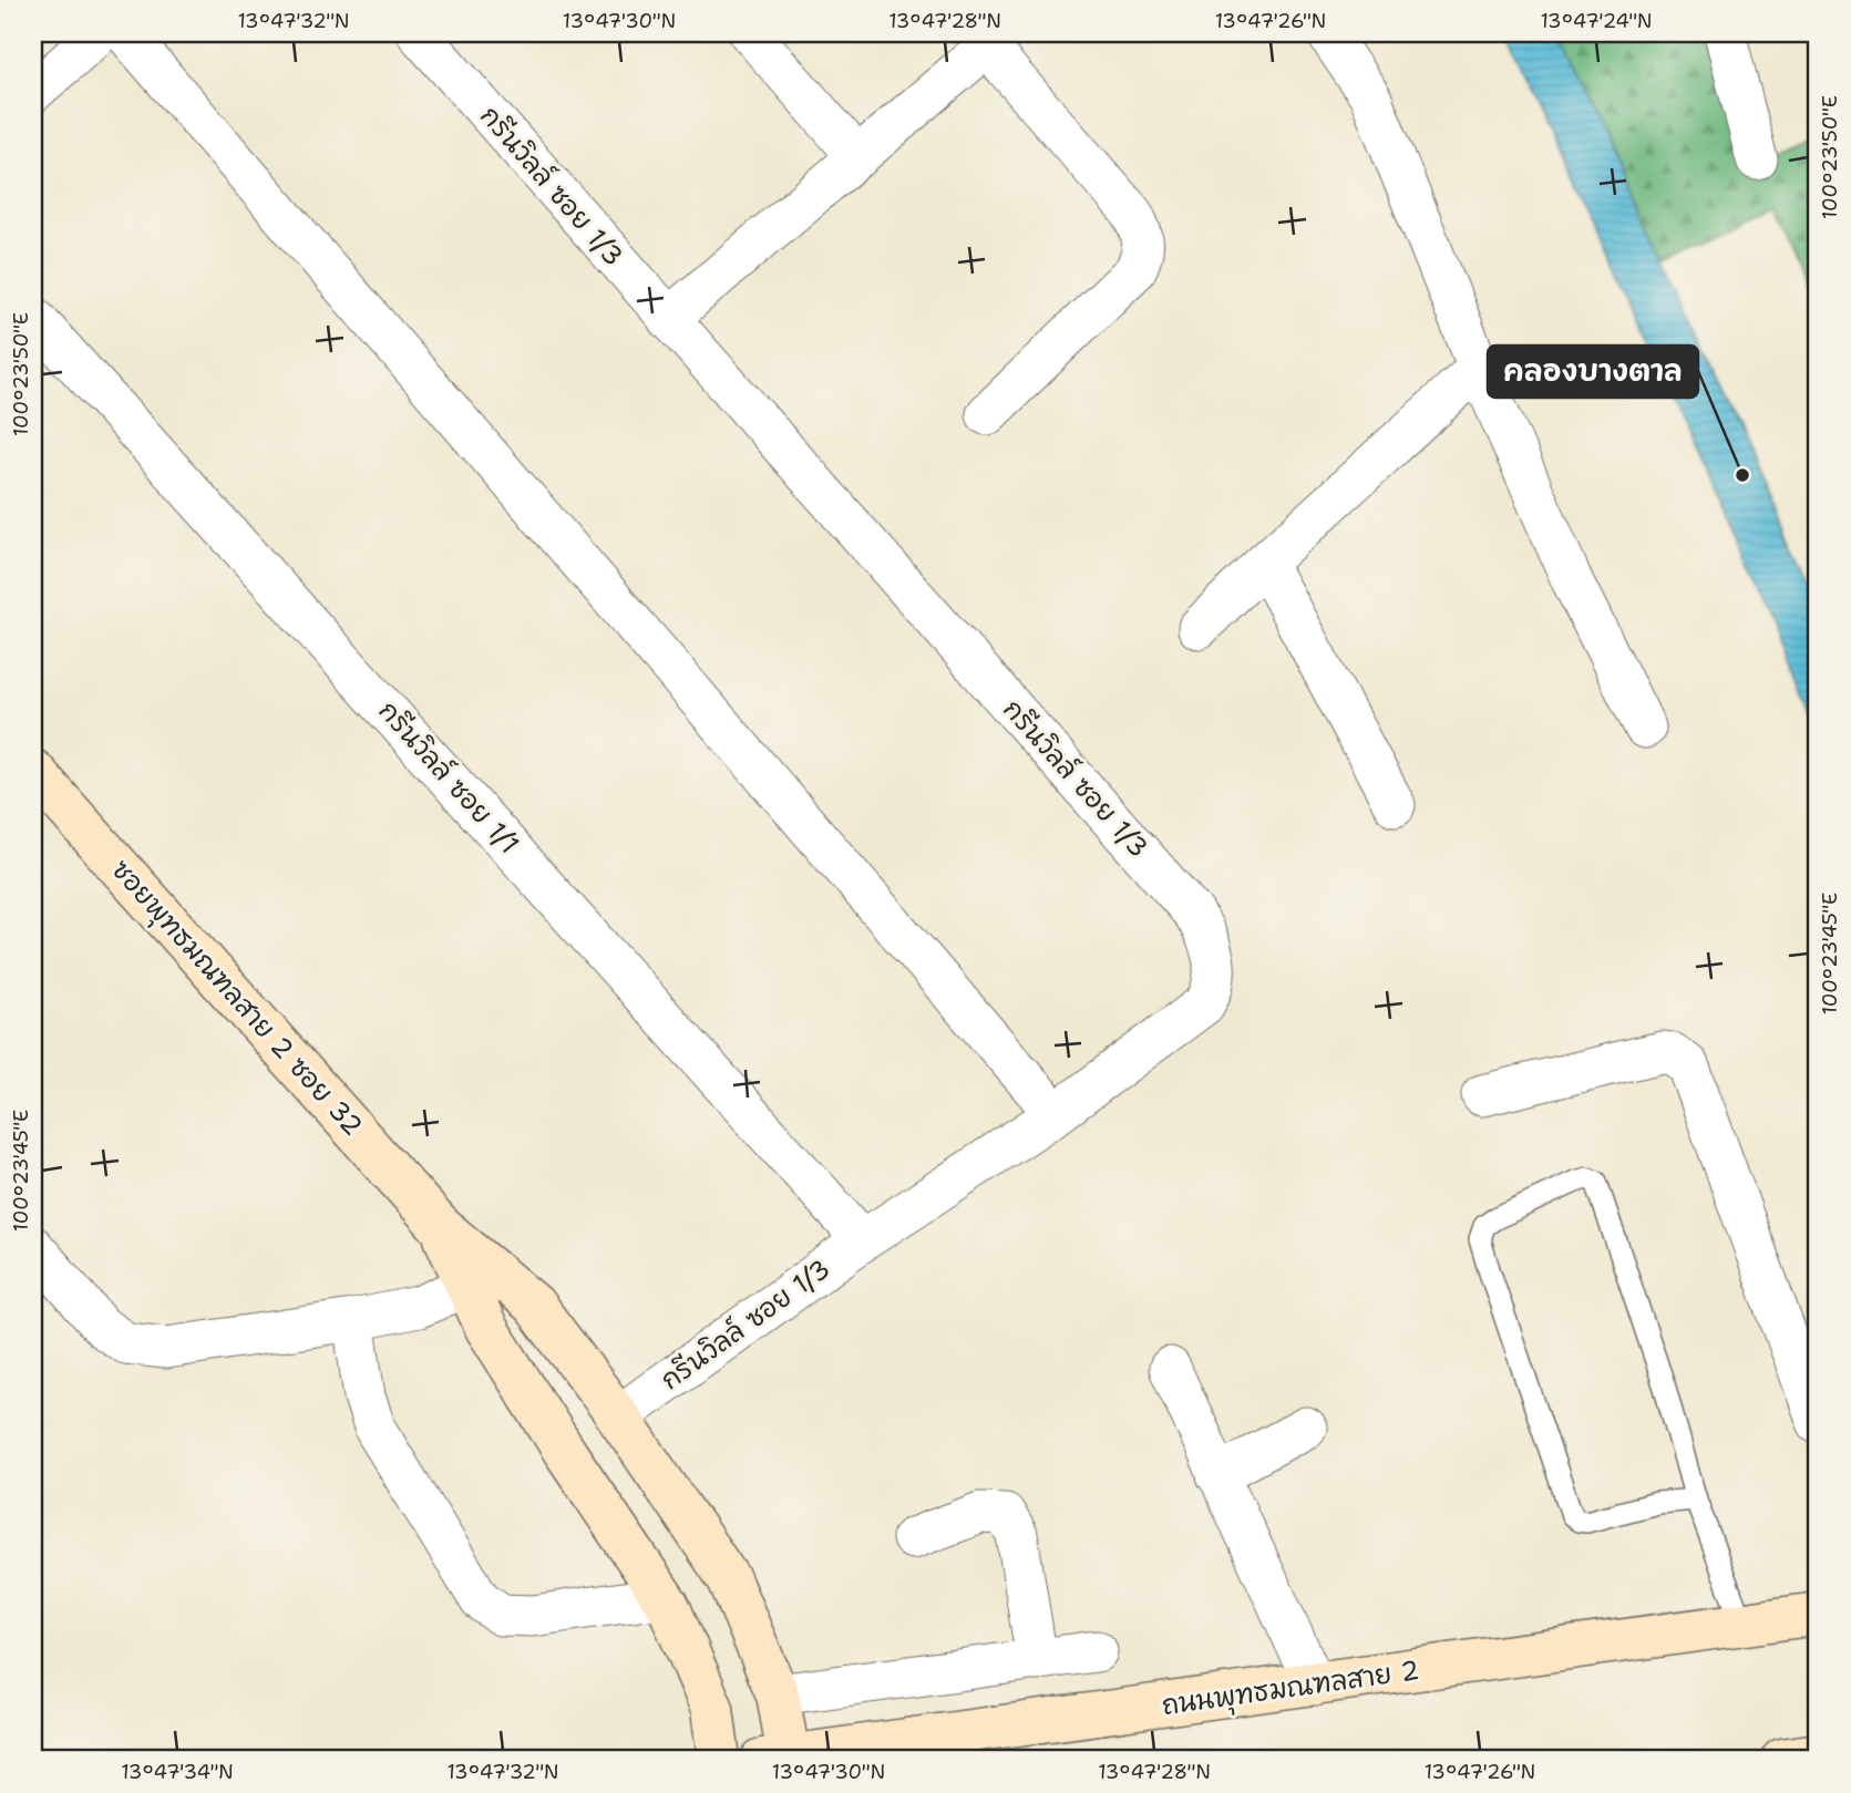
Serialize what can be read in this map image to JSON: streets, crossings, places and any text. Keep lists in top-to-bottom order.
{
  "streets": {
    "street": [
      "กรีนวิลล์ ซอย 1/3",
      "กรีนวิลล์ ซอย 1/1",
      "ซอยพุทธมณฑลสาย 2 ซอย 32",
      "ถนนพุทธมณฑลสาย 2"
    ]
  },
  "crossings": [
    ["กรีนวิลล์ ซอย 1/3", "กรีนวิลล์ ซอย 1/1"],
    ["กรีนวิลล์ ซอย 1/3", "ซอยพุทธมณฑลสาย 2 ซอย 32"],
    ["ซอยพุทธมณฑลสาย 2 ซอย 32", "ถนนพุทธมณฑลสาย 2"]
  ],
  "places": ["คลองบางตาล"],
  "coordinates": [
    "13°47'32\"N",
    "13°47'30\"N",
    "13°47'28\"N",
    "13°47'26\"N",
    "13°47'24\"N",
    "100°23'50\"E",
    "100°23'45\"E",
    "13°47'34\"N"
  ]
}
